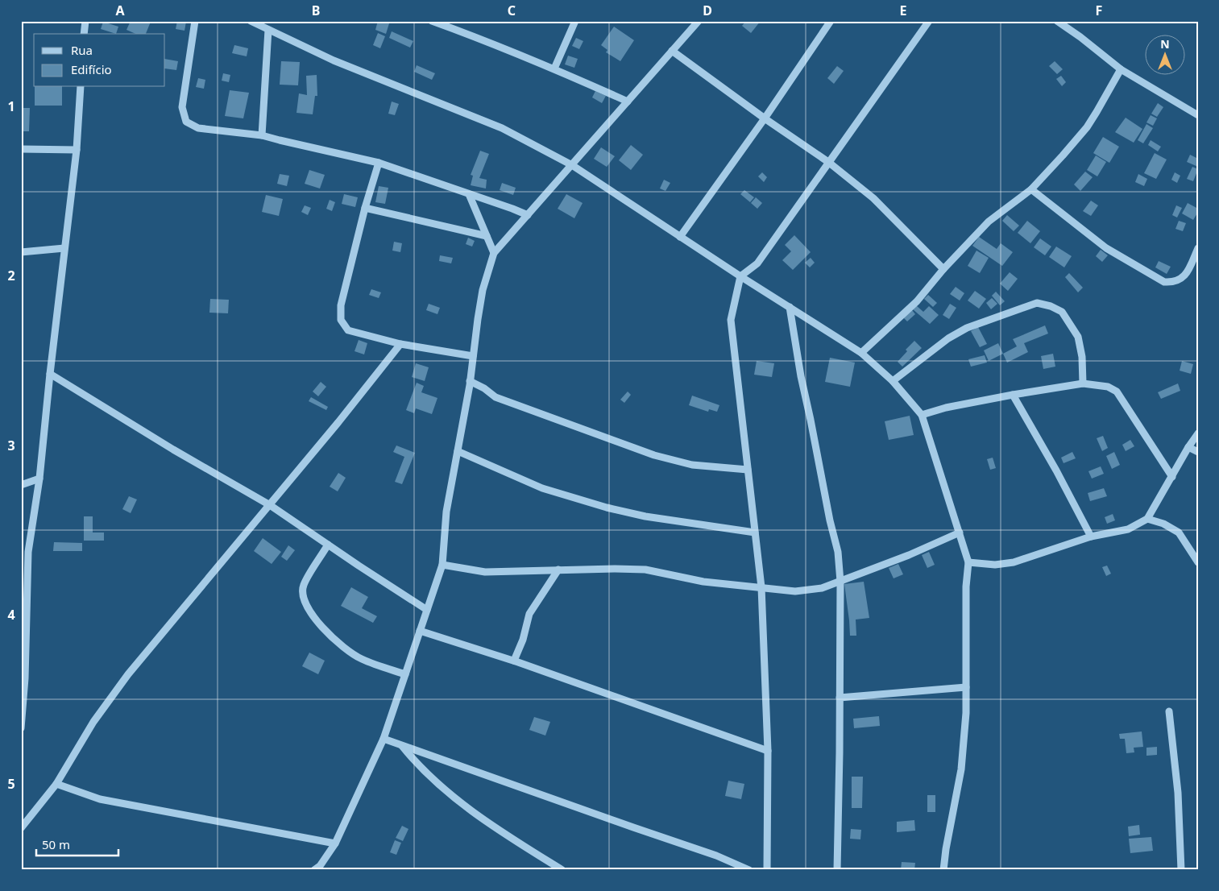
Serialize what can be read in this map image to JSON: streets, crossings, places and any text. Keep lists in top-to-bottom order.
{
  "legend": ["Rua", "Edifício"],
  "scale_bar": "50 m",
  "north": "top",
  "grid": {
    "columns": [
      "A",
      "B",
      "C",
      "D",
      "E",
      "F"
    ],
    "rows": [
      "1",
      "2",
      "3",
      "4",
      "5"
    ]
  }
}
